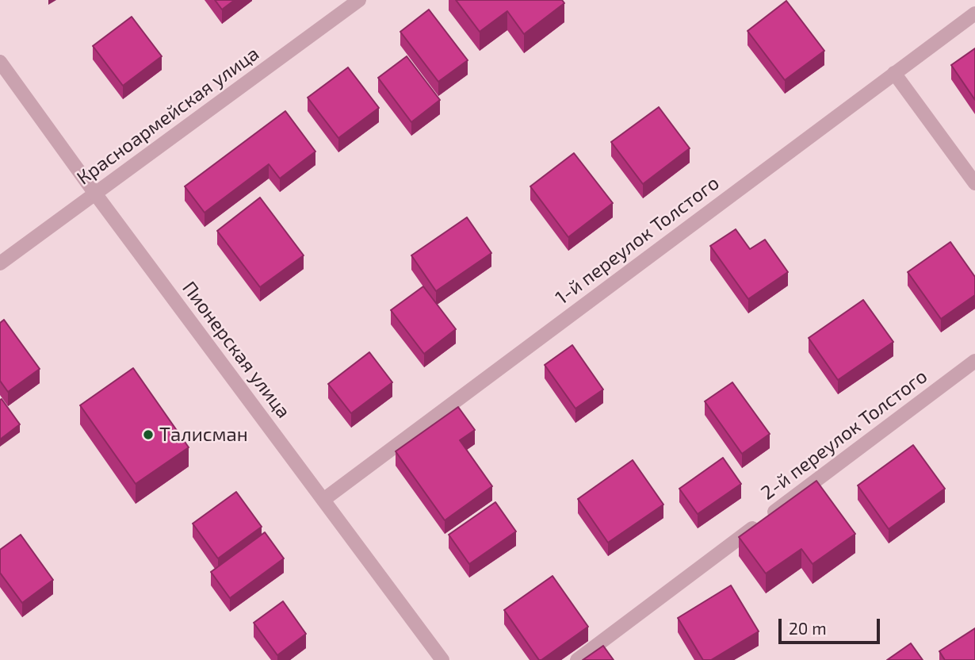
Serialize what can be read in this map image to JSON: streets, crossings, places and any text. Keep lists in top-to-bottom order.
{
  "streets": {
    "street": [
      "Красноармейская улица",
      "1-й переулок Толстого",
      "Пионерская улица",
      "2-й переулок Толстого"
    ]
  },
  "crossings": [
    ["Красноармейская улица", "Пионерская улица"],
    ["1-й переулок Толстого", "Пионерская улица"]
  ],
  "places": ["Талисман"],
  "scale_bar": "20 m"
}
